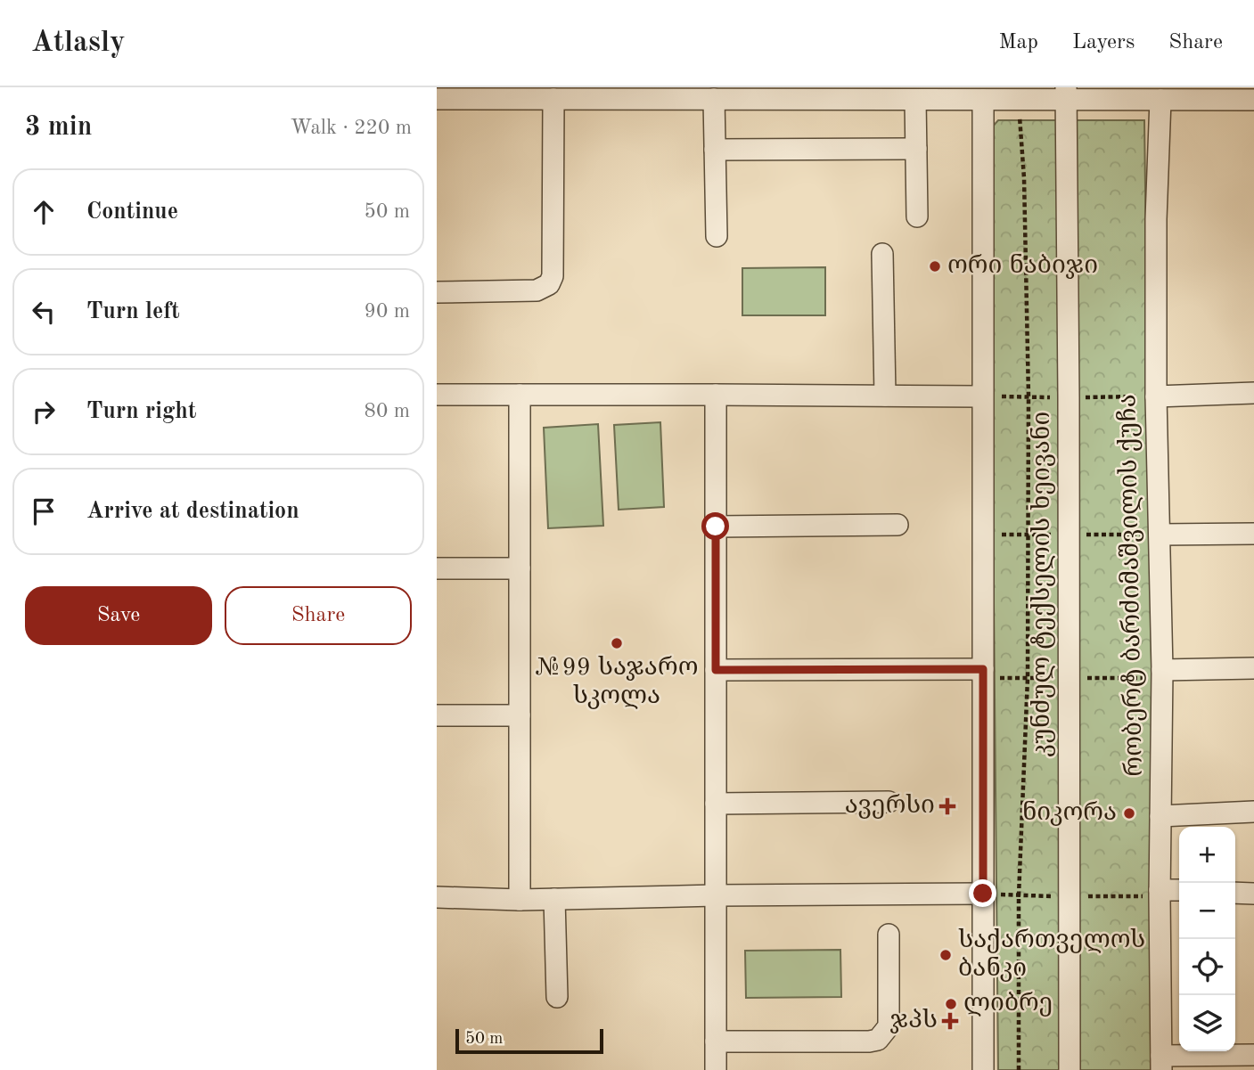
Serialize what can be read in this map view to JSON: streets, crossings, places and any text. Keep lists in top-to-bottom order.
{
  "streets": {
    "street": ["კუნძულ ტექსელის ხეივანი", "რობერტ ბარძიმაშვილის ქუჩა"]
  },
  "places": {
    "other": [
      "ორი ნაბიჯი",
      "№99 საჯარო სკოლა",
      "ნიკორა",
      "საქართველოს ბანკი",
      "ლიბრე"
    ],
    "health": ["ავერსი", "ჯპს"]
  },
  "scale_bar": "50 m",
  "page": {
    "header": "Atlasly",
    "nav": ["Map", "Layers", "Share"],
    "heading": ["3 min", "Walk · 220 m"],
    "list": [
      ["Continue", "50 m"],
      ["Turn left", "90 m"],
      ["Turn right", "80 m"],
      "Arrive at destination"
    ],
    "buttons": ["Save", "Share"],
    "map_buttons": ["+", "−"],
    "scale": "50 m"
  }
}
